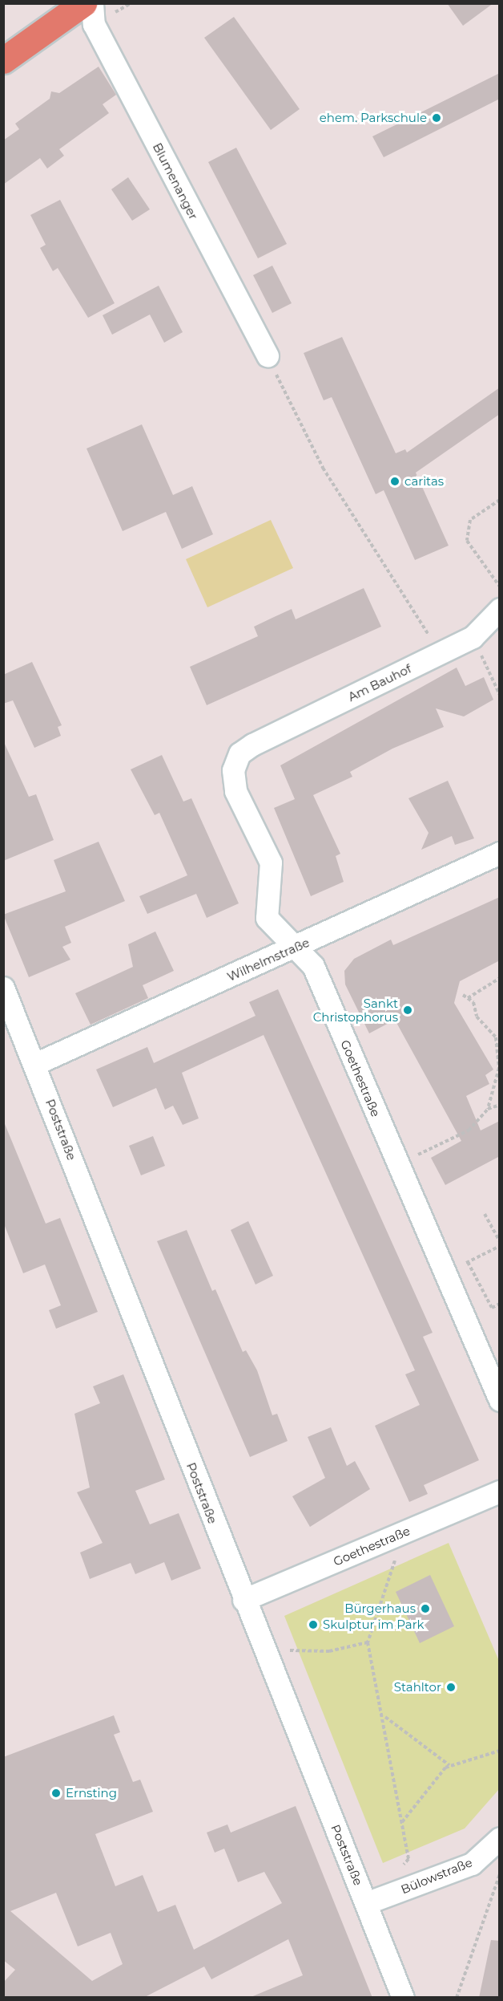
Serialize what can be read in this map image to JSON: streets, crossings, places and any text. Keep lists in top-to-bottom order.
{
  "streets": {
    "street": [
      "Blumenanger",
      "Am Bauhof",
      "Wilhelmstraße",
      "Goethestraße",
      "Poststraße",
      "Bülowstraße"
    ]
  },
  "crossings": [
    ["Am Bauhof", "Goethestraße"],
    ["Wilhelmstraße", "Goethestraße"],
    ["Wilhelmstraße", "Poststraße"],
    ["Goethestraße", "Poststraße"],
    ["Poststraße", "Bülowstraße"]
  ],
  "places": [
    "ehem. Parkschule",
    "caritas",
    "Sankt Christophorus",
    "Bürgerhaus",
    "Skulptur im Park",
    "Stahltor",
    "Ernsting"
  ]
}
